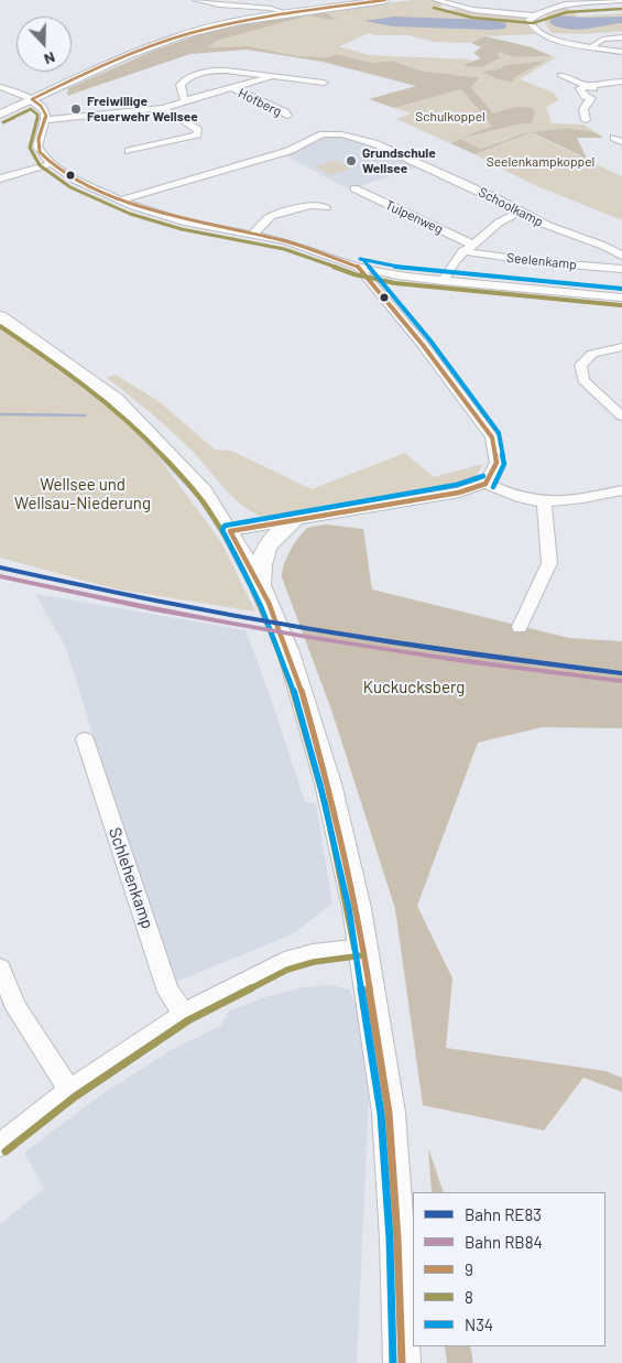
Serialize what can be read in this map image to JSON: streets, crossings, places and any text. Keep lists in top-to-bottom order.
{
  "streets": {
    "street": [
      "Hofberg",
      "Schoolkamp",
      "Tulpenweg",
      "Seelenkamp",
      "Schlehenkamp"
    ]
  },
  "parks": [
    "Schulkoppel",
    "Seelenkampkoppel",
    "Wellsee und Wellsau-Niederung",
    "Kuckucksberg"
  ],
  "places": ["Freiwillige Feuerwehr Wellsee", "Grundschule Wellsee"],
  "lines": [
    "transit line 9",
    "transit line 8",
    "transit line N34",
    "rail line RE83",
    "rail line RB84"
  ],
  "legend": [
    "Bahn RE83",
    "Bahn RB84",
    "9",
    "8",
    "N34"
  ],
  "north": "bottom"
}
